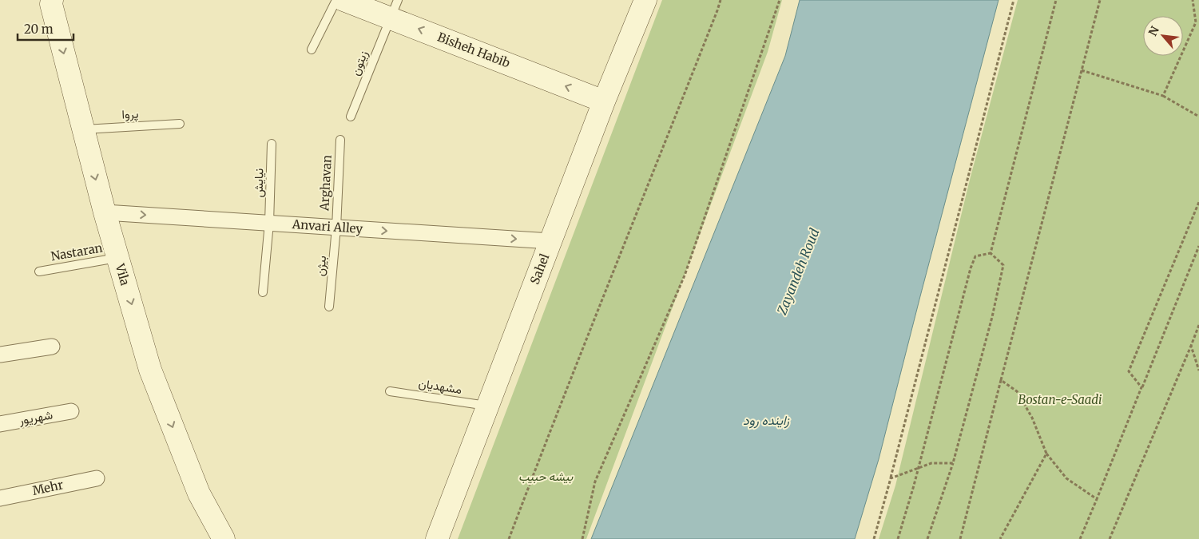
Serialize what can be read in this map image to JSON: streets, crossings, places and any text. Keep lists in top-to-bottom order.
{
  "streets": {
    "street": [
      "Bisheh Habib",
      "Anvari Alley",
      "Sahel",
      "Vila",
      "شهریور",
      "Mehr"
    ],
    "lane": [
      "زیتون",
      "پروا",
      "نیایش",
      "Arghavan",
      "Nastaran",
      "بیژن",
      "مشهدیان"
    ]
  },
  "crossings": [
    ["Bisheh Habib", "زیتون"],
    ["Bisheh Habib", "Sahel"],
    ["پروا", "Vila"],
    ["نیایش", "Anvari Alley"],
    ["Arghavan", "Anvari Alley"],
    ["Arghavan", "بیژن"],
    ["Anvari Alley", "بیژن"],
    ["Anvari Alley", "Sahel"],
    ["Anvari Alley", "Vila"],
    ["Nastaran", "Vila"],
    ["Sahel", "مشهدیان"]
  ],
  "one_way": ["Bisheh Habib", "Anvari Alley", "Vila"],
  "water": ["Zayandeh Roud", "زاینده رود"],
  "parks": ["Bostan-e-Saadi", "بیشه حبیب"],
  "scale_bar": "20 m",
  "north": "top left"
}
